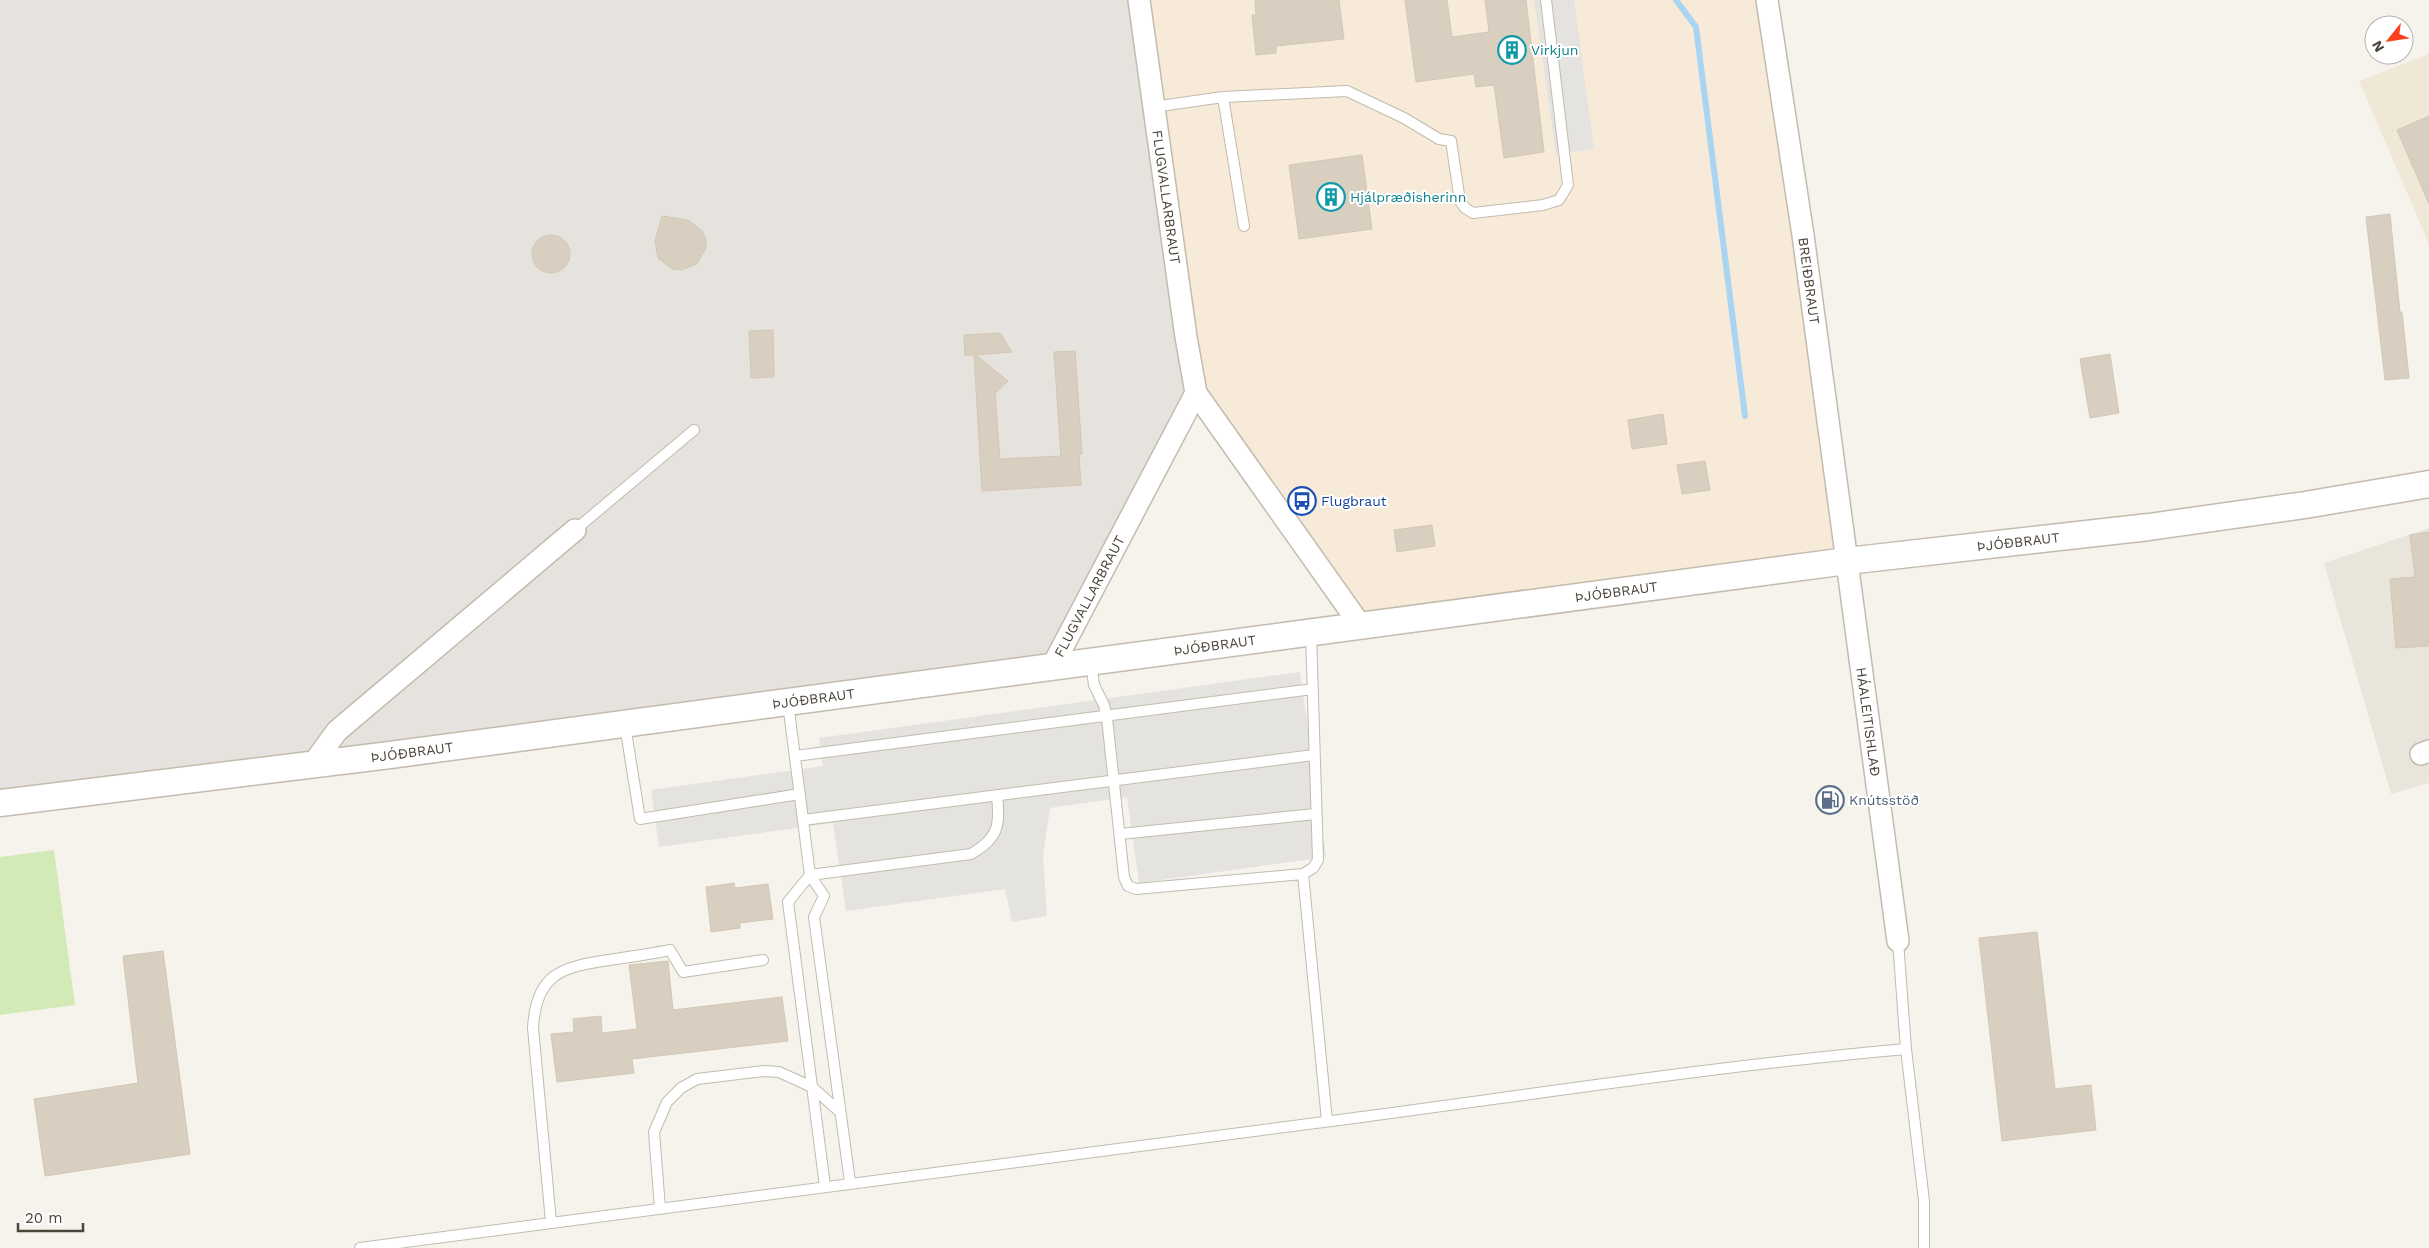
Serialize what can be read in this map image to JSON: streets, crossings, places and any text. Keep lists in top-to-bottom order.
{
  "streets": {
    "street": [
      "FLUGVALLARBRAUT",
      "BREIÐBRAUT",
      "ÞJÓÐBRAUT",
      "HÁALEITISHLAÐ"
    ]
  },
  "crossings": [
    ["FLUGVALLARBRAUT", "ÞJÓÐBRAUT"],
    ["BREIÐBRAUT", "ÞJÓÐBRAUT"],
    ["BREIÐBRAUT", "HÁALEITISHLAÐ"],
    ["ÞJÓÐBRAUT", "HÁALEITISHLAÐ"]
  ],
  "places": {
    "building": ["Virkjun", "Hjálpræðisherinn"],
    "bus stop": ["Flugbraut"],
    "fuel station": ["Knútsstöð"]
  },
  "scale_bar": "20 m",
  "north": "bottom left"
}
